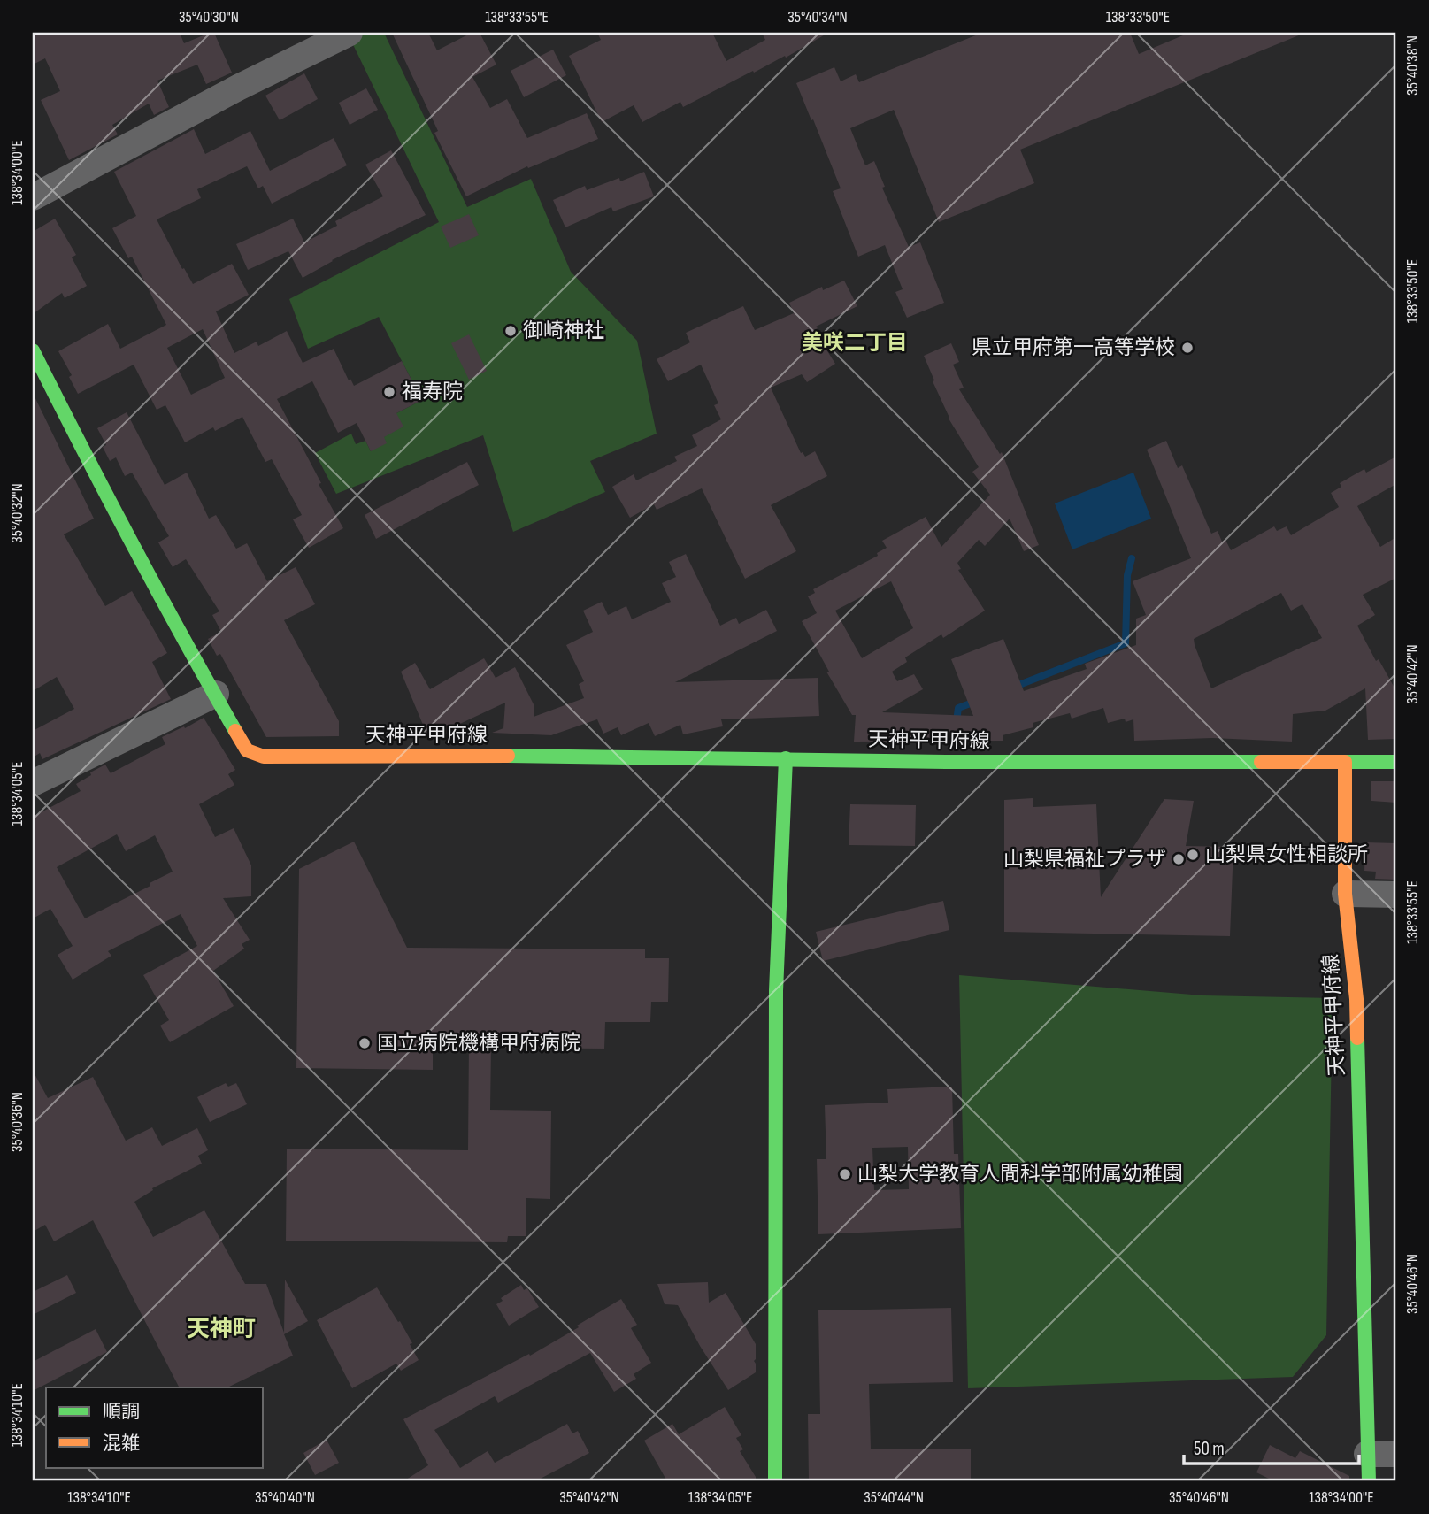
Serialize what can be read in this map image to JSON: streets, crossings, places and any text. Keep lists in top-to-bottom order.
{
  "streets": {
    "main road": ["天神平甲府線"]
  },
  "districts": ["美咲二丁目", "天神町"],
  "places": [
    "御崎神社",
    "県立甲府第一高等学校",
    "福寿院",
    "山梨県女性相談所",
    "山梨県福祉プラザ",
    "国立病院機構甲府病院",
    "山梨大学教育人間科学部附属幼稚園"
  ],
  "legend": ["順調", "混雑"],
  "scale_bar": "50 m",
  "coordinates": [
    "35°40'30\"N",
    "138°33'55\"E",
    "35°40'34\"N",
    "138°33'50\"E",
    "35°40'38\"N",
    "138°34'00\"E",
    "35°40'32\"N",
    "35°40'42\"N",
    "138°34'05\"E",
    "35°40'36\"N",
    "35°40'46\"N",
    "138°34'10\"E",
    "35°40'40\"N",
    "35°40'44\"N"
  ]
}
